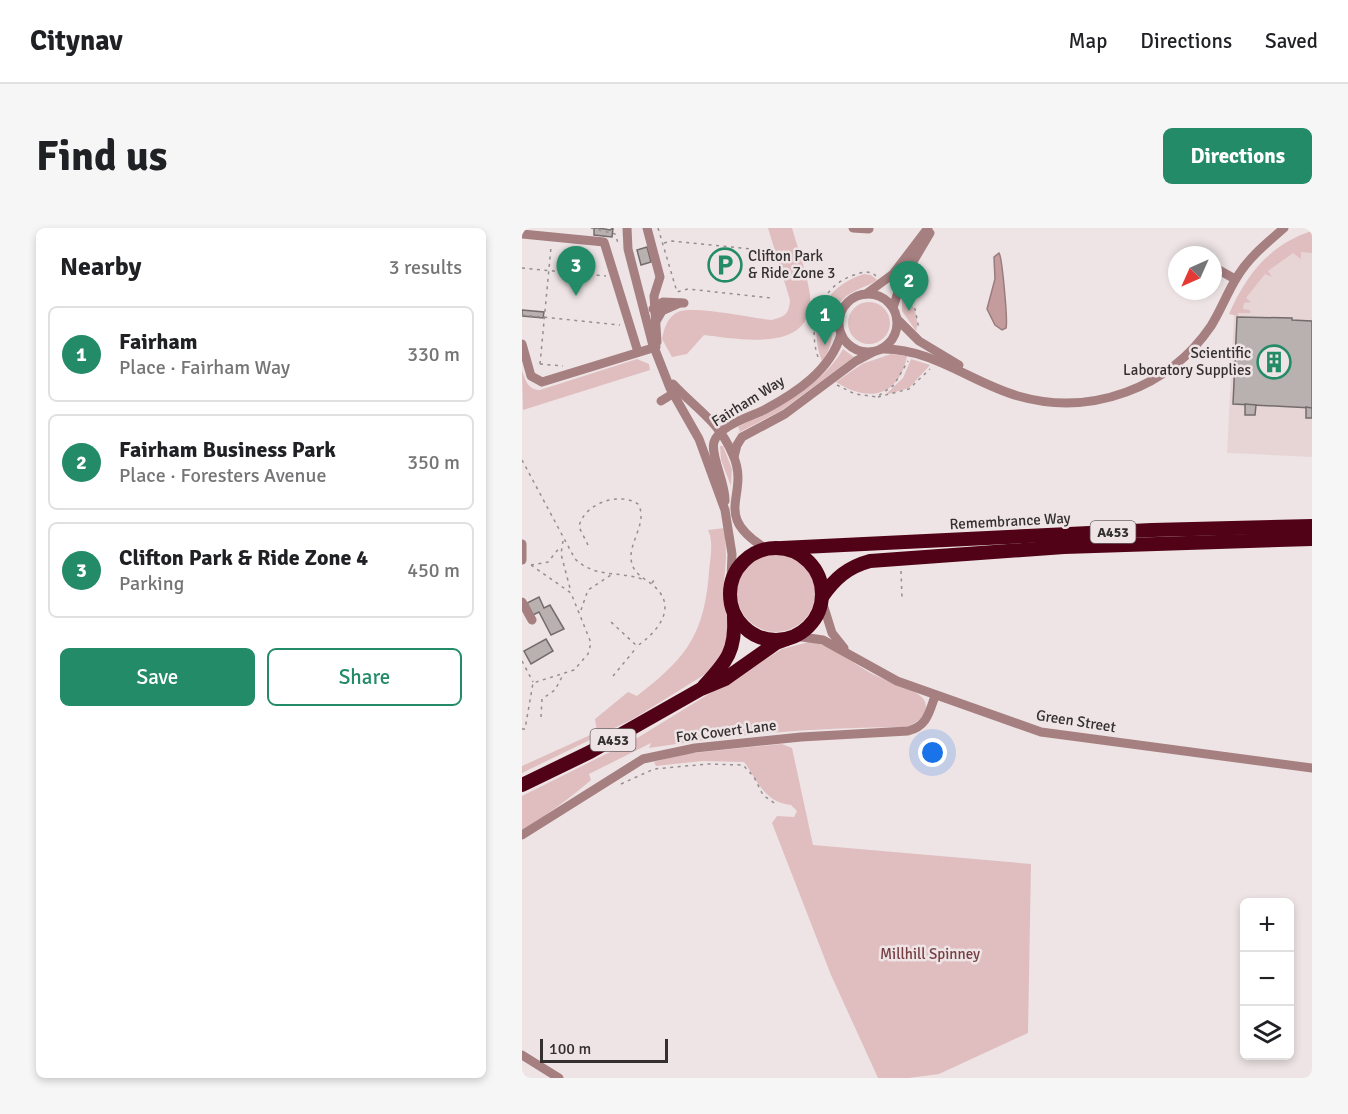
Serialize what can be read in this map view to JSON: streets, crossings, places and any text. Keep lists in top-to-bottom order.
{
  "streets": {
    "highway": ["Remembrance Way", "A453"],
    "street": ["Fairham Way", "Green Street", "Fox Covert Lane"]
  },
  "crossings": [
    ["Remembrance Way", "A453"],
    ["Remembrance Way", "Green Street"],
    ["A453", "Green Street"],
    ["Green Street", "Fox Covert Lane"]
  ],
  "parks": ["Millhill Spinney"],
  "places": {
    "parking": ["Clifton Park & Ride Zone 3"],
    "building": ["Scientific Laboratory Supplies"]
  },
  "scale_bar": "100 m",
  "north": "bottom left",
  "page": {
    "header": "Citynav",
    "nav": ["Map", "Directions", "Saved"],
    "buttons": [
      "Directions",
      ["Save", "Share"]
    ],
    "title": "Find us",
    "heading": ["Nearby", "3 results"],
    "pins": ["3", "2", "1"],
    "list": [
      {
        "mark": "1",
        "name": "Fairham",
        "note": "Place · Fairham Way",
        "value": "330 m"
      },
      {
        "mark": "2",
        "name": "Fairham Business Park",
        "note": "Place · Foresters Avenue",
        "value": "350 m"
      },
      {
        "mark": "3",
        "name": "Clifton Park & Ride Zone 4",
        "note": "Parking",
        "value": "450 m"
      }
    ],
    "map_buttons": ["+", "−"],
    "scale": "100 m"
  }
}
